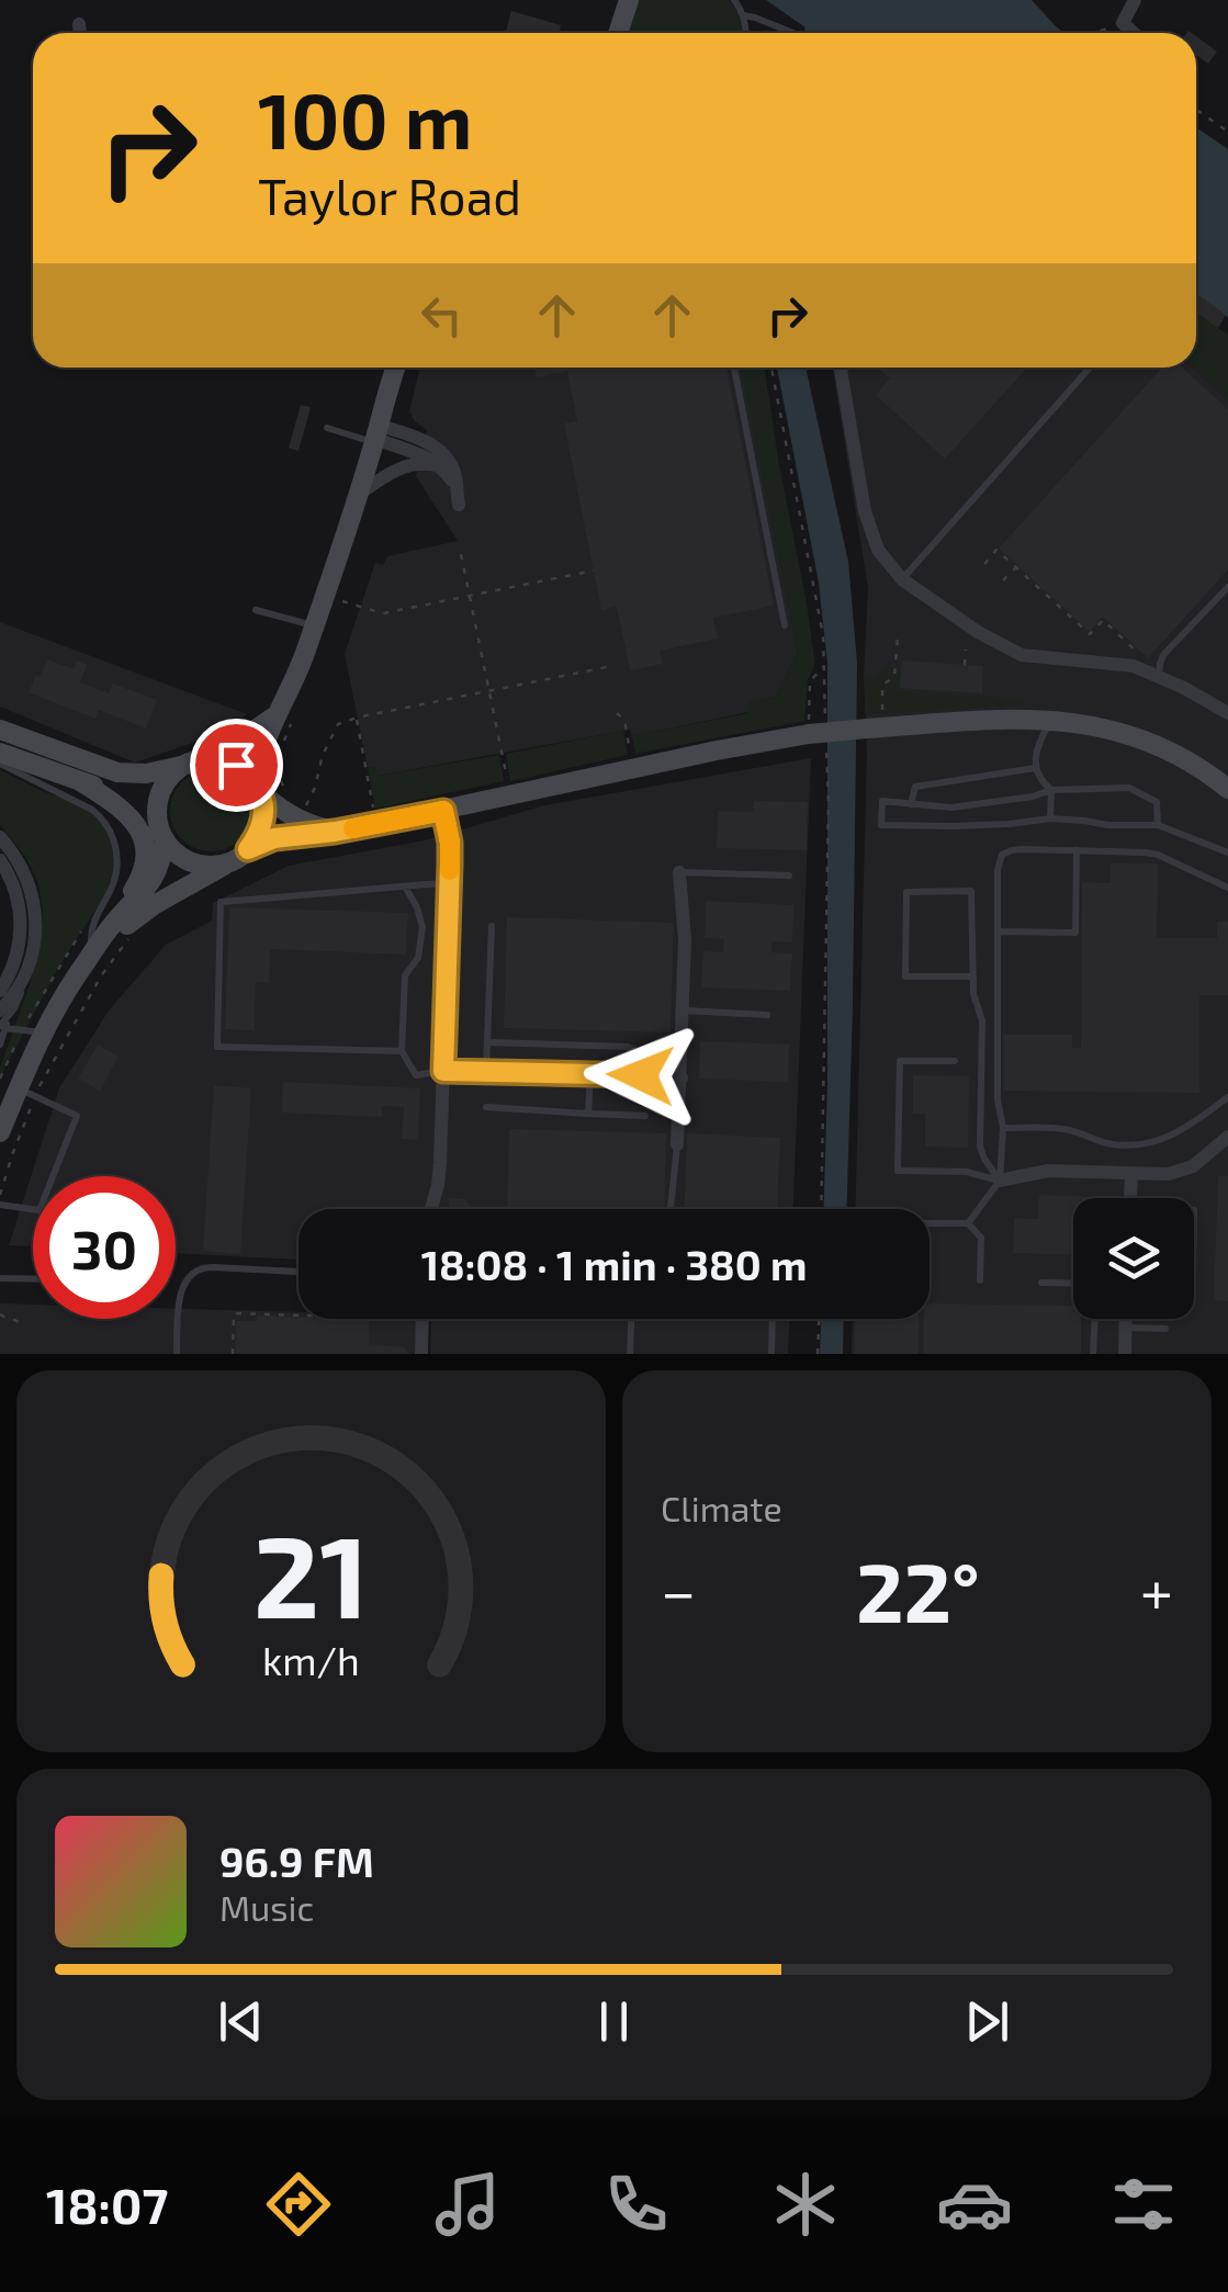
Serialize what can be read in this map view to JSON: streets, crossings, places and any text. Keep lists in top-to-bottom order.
{
  "page": {
    "turn": ["100 m", "Taylor Road"],
    "limit": "30",
    "trip": "18:08 · 1 min · 380 m",
    "tile": "Climate",
    "heat": ["−", "22°", "+"],
    "song": ["96.9 FM", "Music"],
    "tabs": "18:07",
    "gauge": ["21", "km/h"]
  }
}
